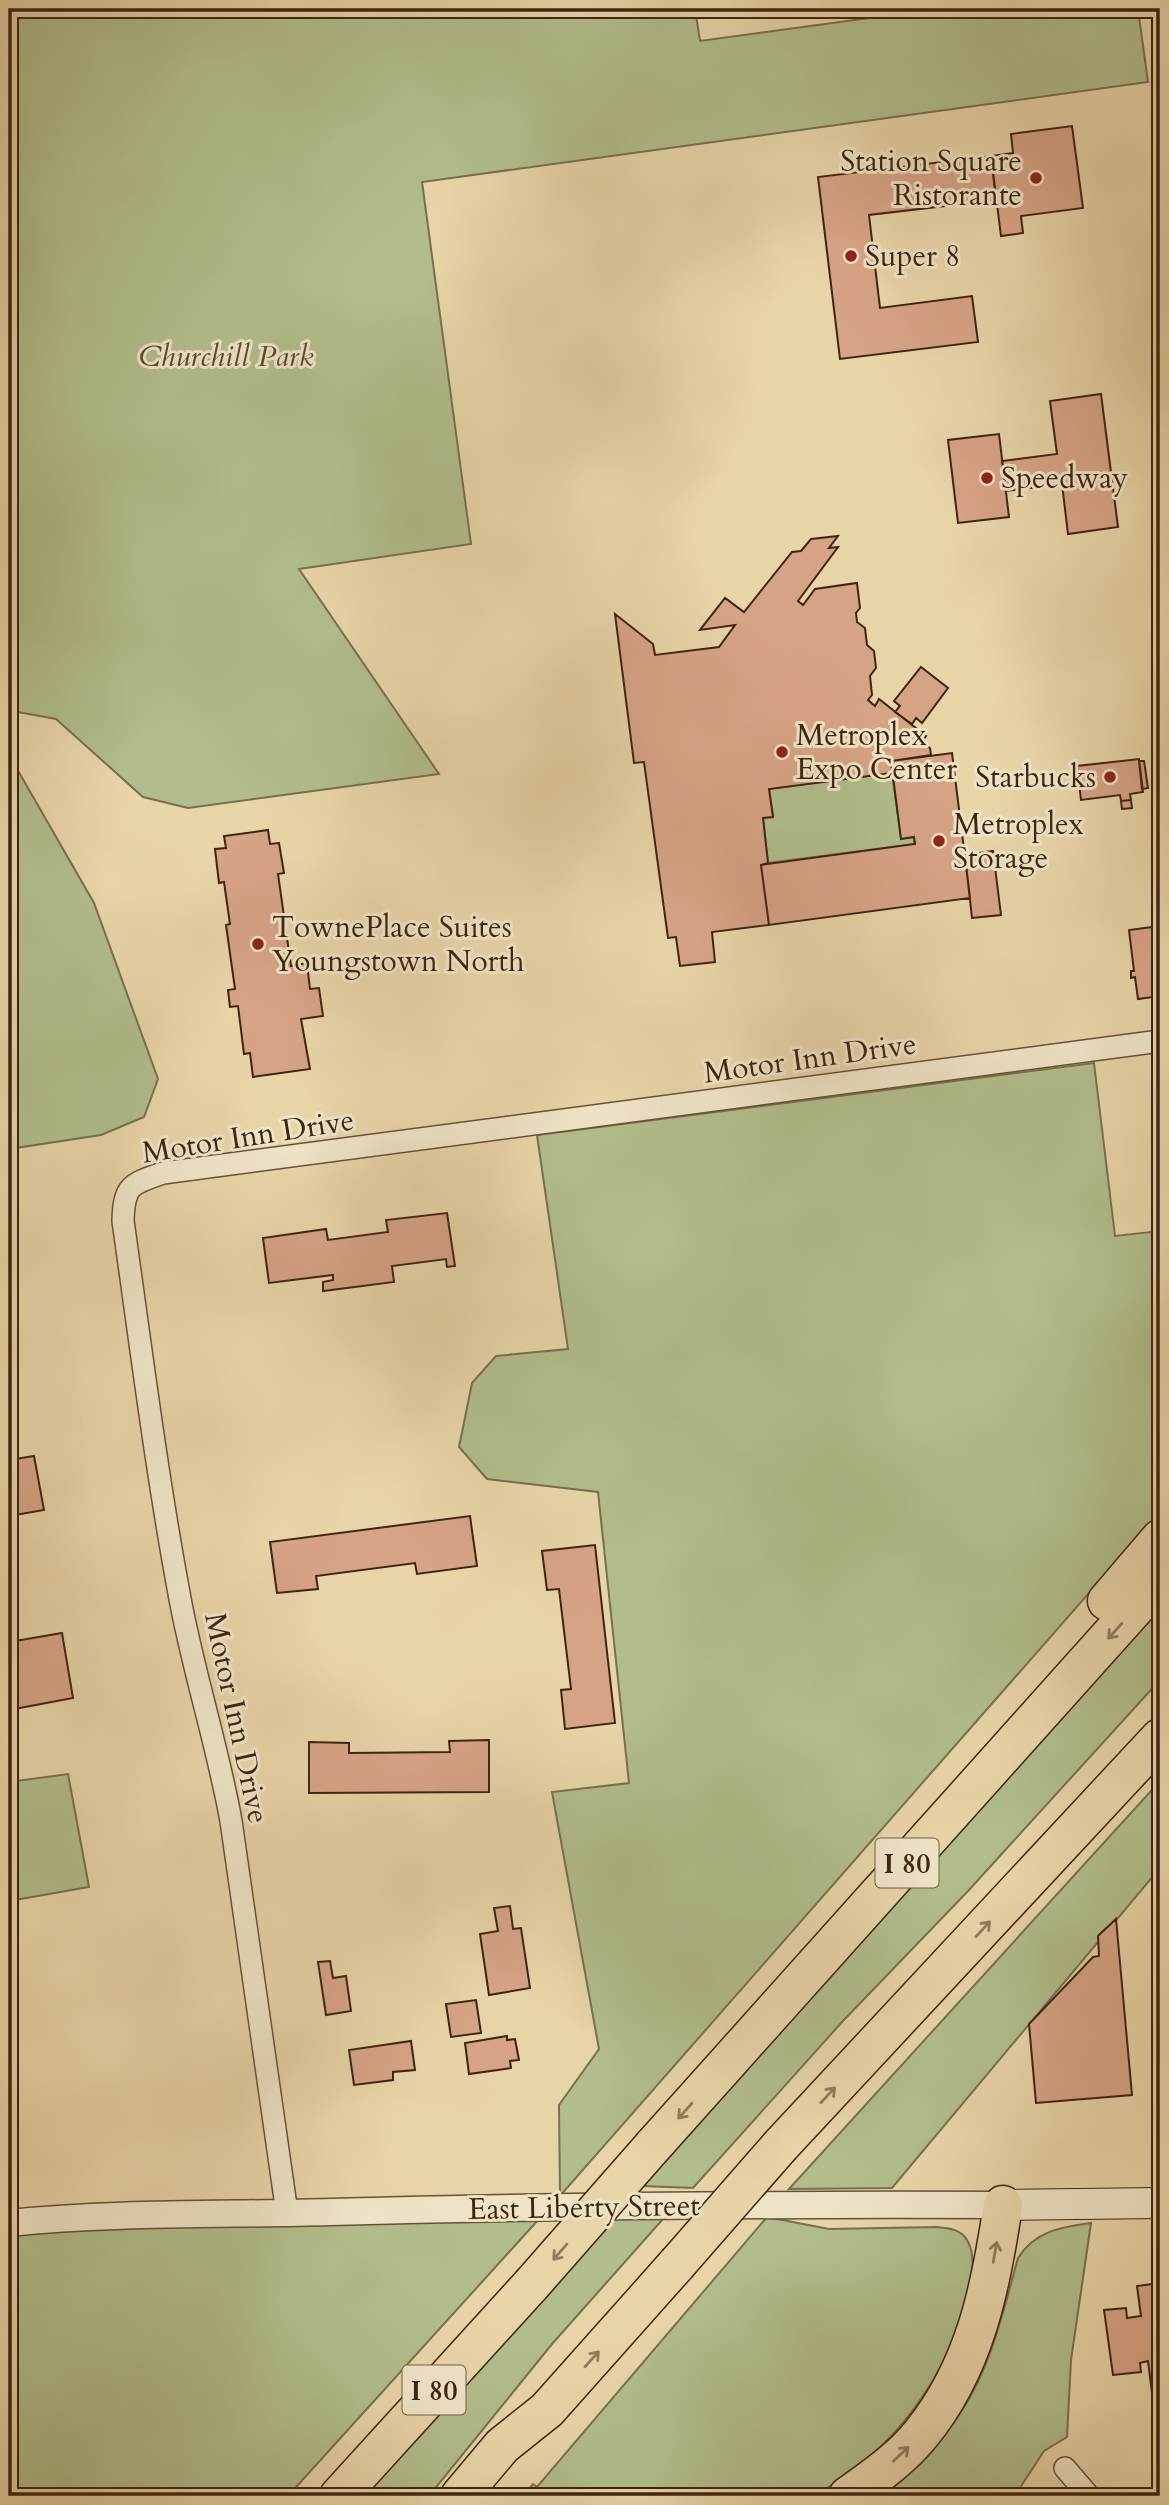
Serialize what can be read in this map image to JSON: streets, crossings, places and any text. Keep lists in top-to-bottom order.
{
  "streets": {
    "highway": ["I 80"],
    "main road": ["East Liberty Street"],
    "street": ["Motor Inn Drive"]
  },
  "crossings": [
    ["Motor Inn Drive", "East Liberty Street"]
  ],
  "parks": ["Churchill Park"],
  "places": [
    "Station Square Ristorante",
    "Super 8",
    "Speedway",
    "Metroplex Expo Center",
    "Starbucks",
    "Metroplex Storage",
    "TownePlace Suites Youngstown North"
  ]
}
